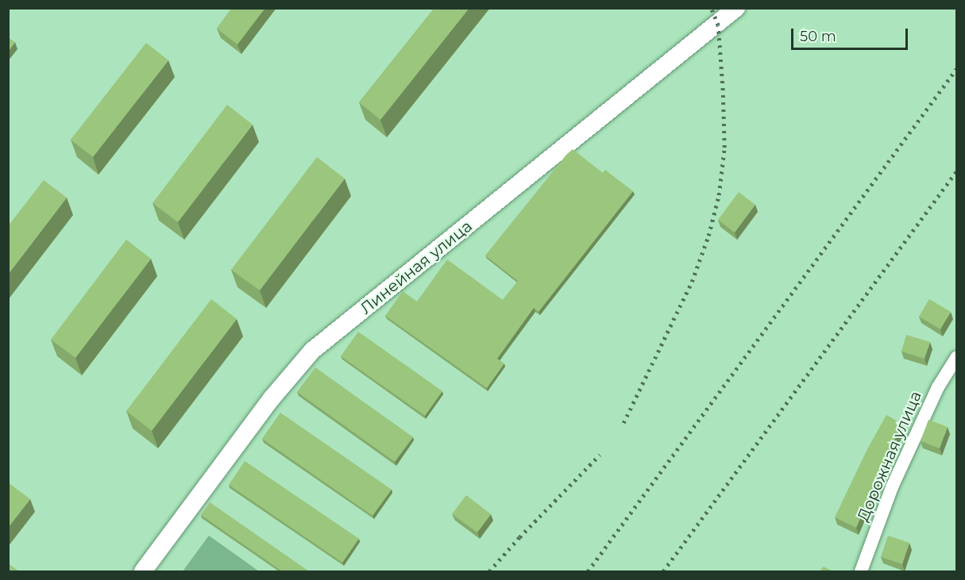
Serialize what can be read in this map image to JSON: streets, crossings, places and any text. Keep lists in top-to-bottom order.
{
  "streets": {
    "main road": ["Линейная улица"],
    "street": ["Дорожная улица"]
  },
  "scale_bar": "50 m"
}
